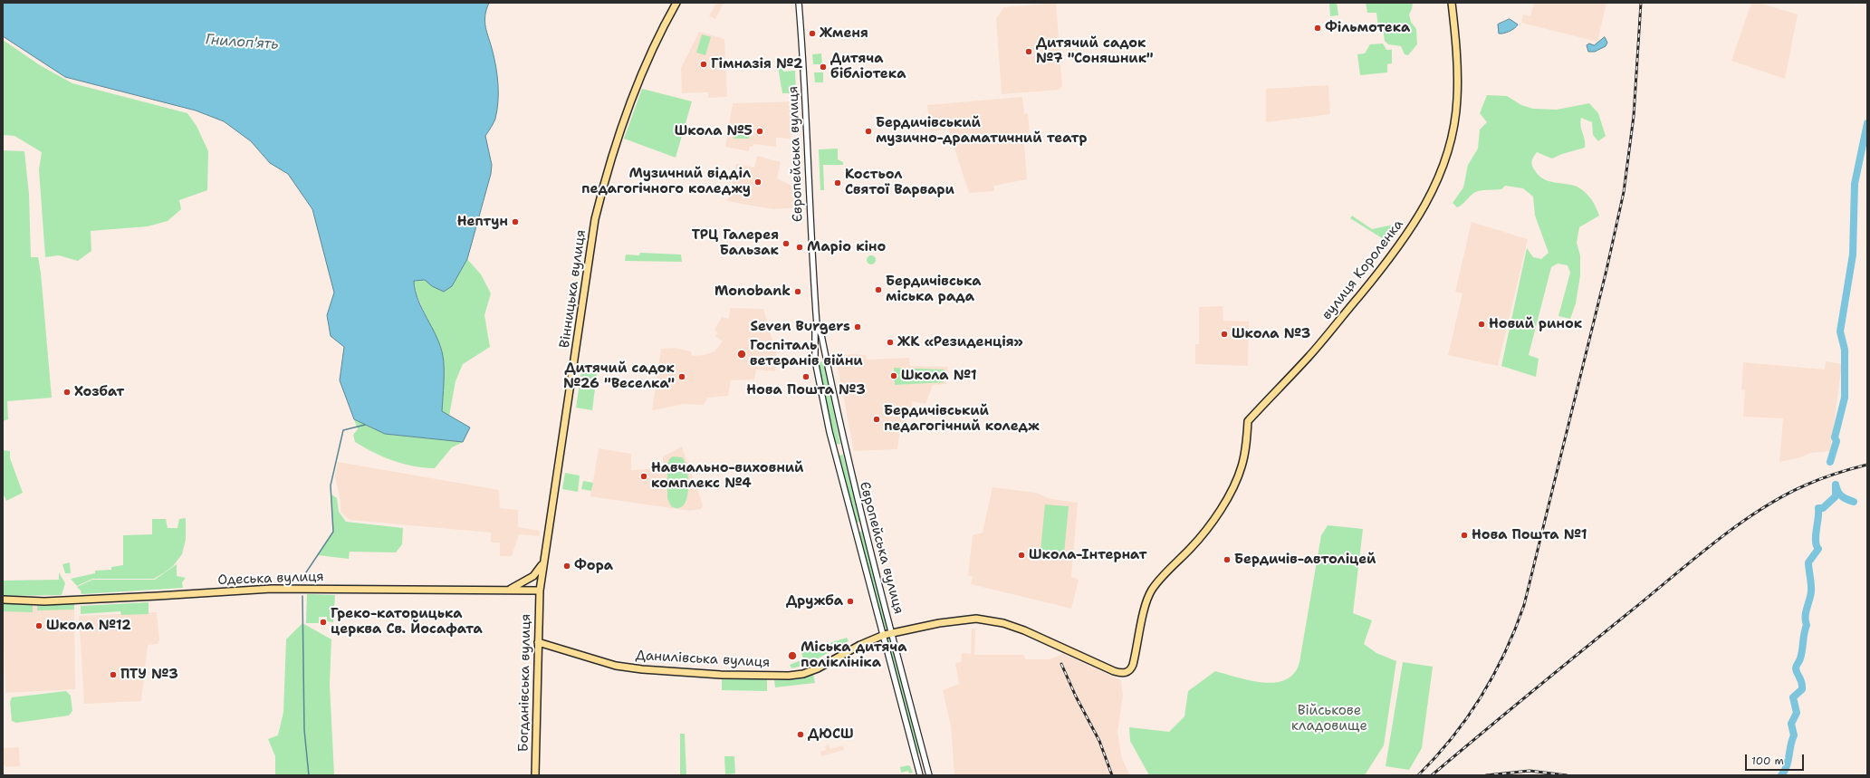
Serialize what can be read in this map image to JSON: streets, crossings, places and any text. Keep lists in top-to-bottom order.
{
  "streets": {
    "main road": [
      "вулиця Короленка",
      "Вінницька вулиця",
      "Одеська вулиця",
      "Данилівська вулиця",
      "Богданівська вулиця"
    ],
    "street": ["Європейська вулиця"]
  },
  "crossings": [
    ["Європейська вулиця", "Данилівська вулиця"],
    ["вулиця Короленка", "Данилівська вулиця"],
    ["Вінницька вулиця", "Одеська вулиця"],
    ["Вінницька вулиця", "Богданівська вулиця"],
    ["Одеська вулиця", "Богданівська вулиця"],
    ["Данилівська вулиця", "Богданівська вулиця"]
  ],
  "water": ["Гнилоп'ять"],
  "parks": ["Військове кладовище"],
  "places": [
    "Фільмотека",
    "Жменя",
    "Дитячий садок №7 \"Соняшник\"",
    "Гімназія №2",
    "Дитяча бібліотека",
    "Школа №5",
    "Бердичівський музично-драматичний театр",
    "Музичний відділ педагогічного коледжу",
    "Костьол Святої Варвари",
    "Нептун",
    "ТРЦ Галерея Бальзак",
    "Маріо кіно",
    "Бердичівська міська рада",
    "Monobank",
    "Новий ринок",
    "Seven Burgers",
    "Школа №3",
    "ЖК «Резиденція»",
    "Госпіталь ветеранів війни",
    "Школа №1",
    "Дитячий садок №26 \"Веселка\"",
    "Нова Пошта №3",
    "Хозбат",
    "Бердичівський педагогічний коледж",
    "Навчально-виховний комплекс №4",
    "Нова Пошта №1",
    "Школа-Інтернат",
    "Бердичів-автоліцей",
    "Фора",
    "Дружба",
    "Греко-каторицька церква Св. Йосафата",
    "Школа №12",
    "Міська дитяча поліклініка",
    "ПТУ №3",
    "ДЮСШ"
  ],
  "scale_bar": "100 m"
}
